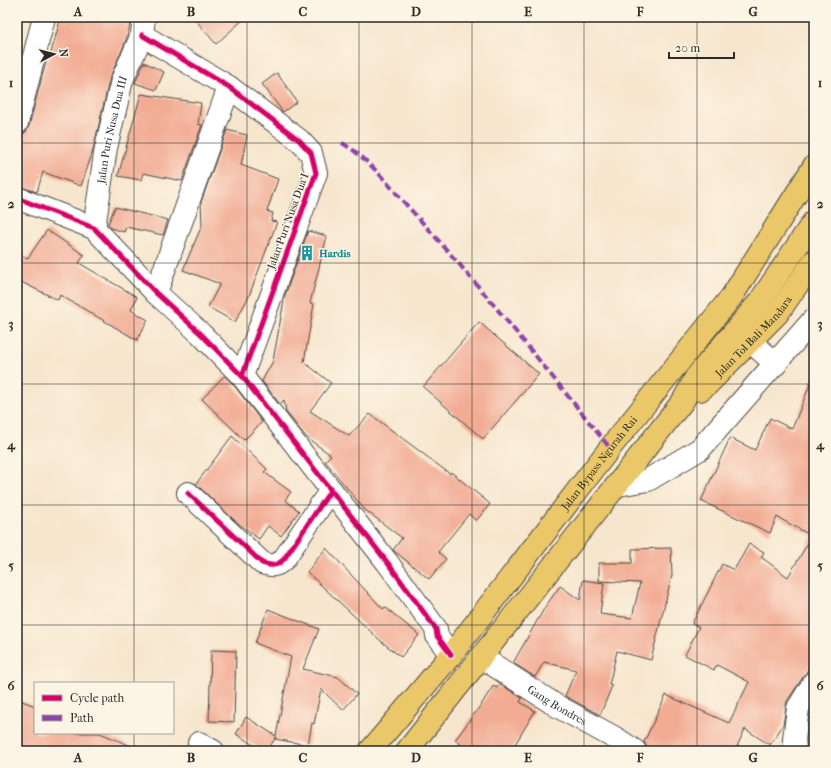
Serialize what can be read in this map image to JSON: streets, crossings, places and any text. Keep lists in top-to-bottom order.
{
  "streets": {
    "highway": ["Jalan Tol Bali Mandara", "Jalan Bypass Ngurah Rai"],
    "street": ["Jalan Puri Nusa Dua III", "Jalan Puri Nusa Dua I", "Gang Bondres"]
  },
  "crossings": [
    ["Jalan Puri Nusa Dua III", "Jalan Puri Nusa Dua I"]
  ],
  "places": {
    "building": ["Hardis"]
  },
  "legend": ["Cycle path", "Path"],
  "scale_bar": "20 m",
  "north": "right",
  "grid": {
    "columns": [
      "A",
      "B",
      "C",
      "D",
      "E",
      "F",
      "G"
    ],
    "rows": [
      "1",
      "2",
      "3",
      "4",
      "5",
      "6"
    ]
  }
}
